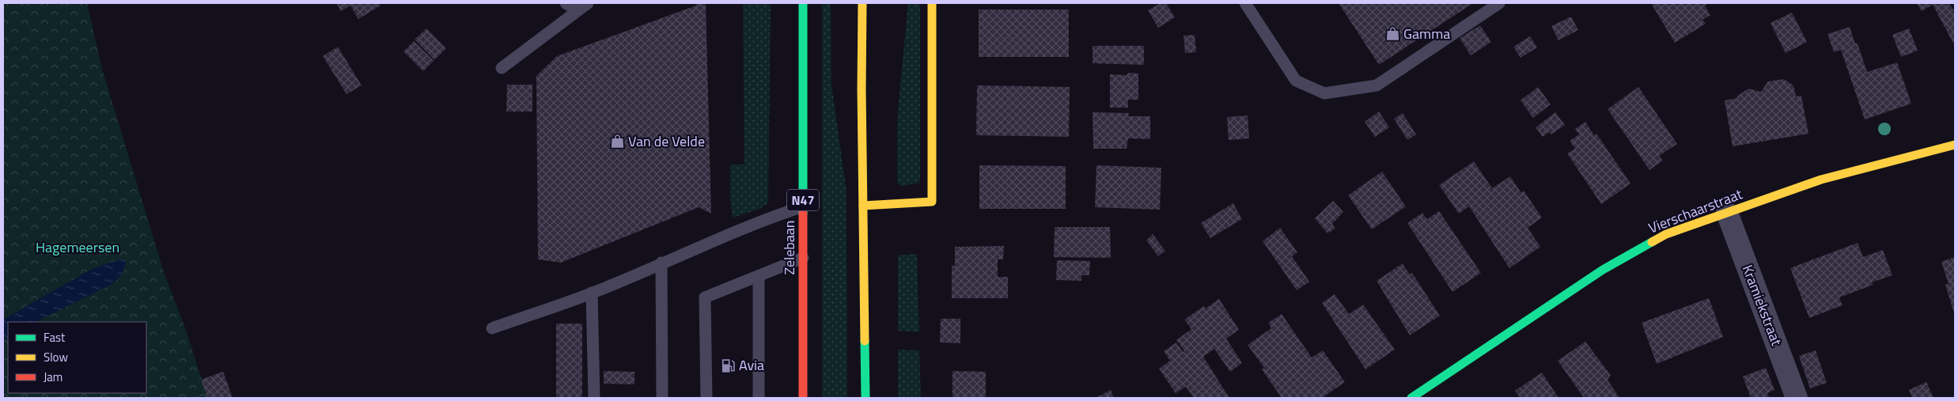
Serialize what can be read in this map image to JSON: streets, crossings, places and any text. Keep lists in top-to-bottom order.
{
  "streets": {
    "street": [
      "N47",
      "Vierschaarstraat",
      "Zelebaan",
      "Kramiekstraat"
    ]
  },
  "crossings": [
    ["Vierschaarstraat", "Kramiekstraat"]
  ],
  "parks": ["Hagemeersen"],
  "places": {
    "shop": ["Gamma", "Van de Velde"],
    "fuel station": ["Avia"]
  },
  "legend": ["Fast", "Slow", "Jam"]
}
